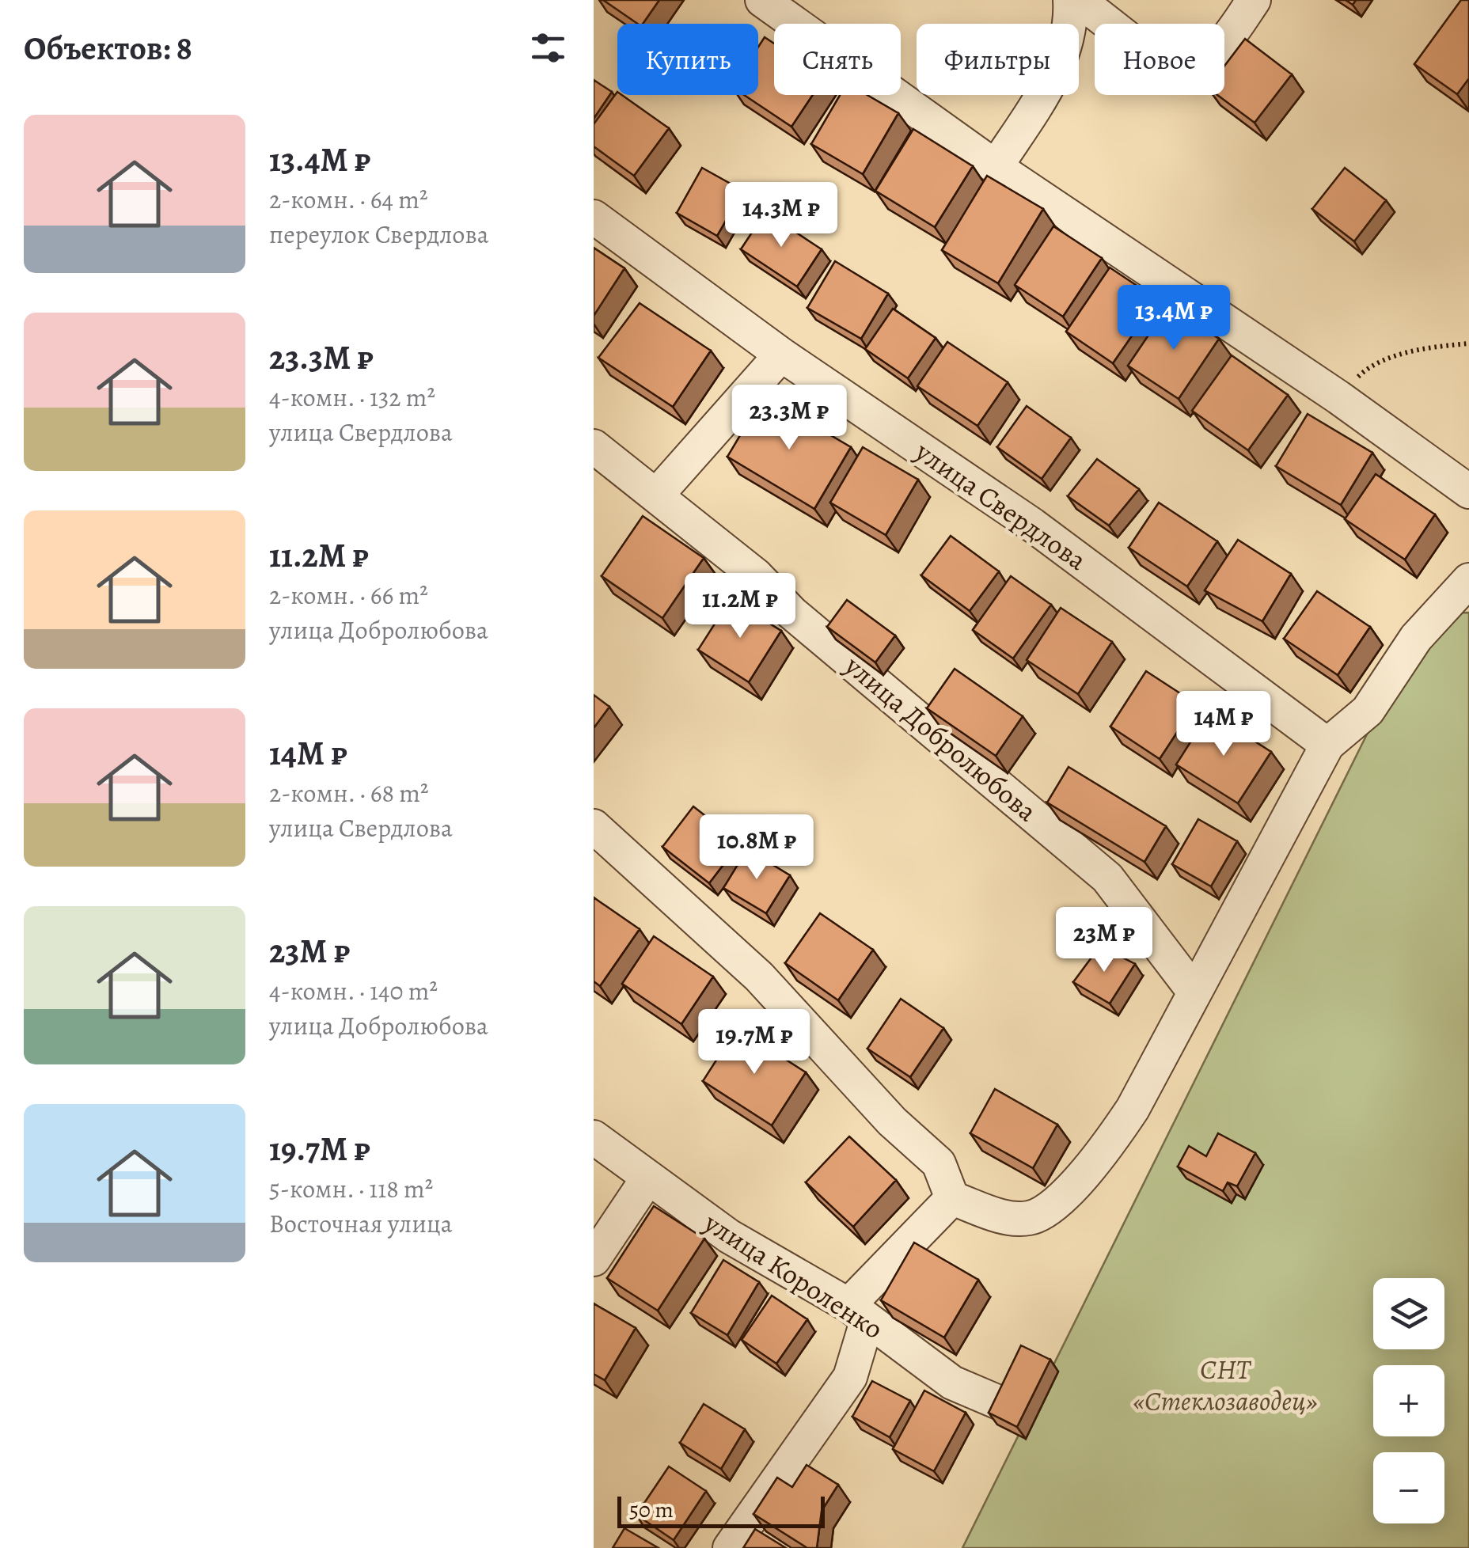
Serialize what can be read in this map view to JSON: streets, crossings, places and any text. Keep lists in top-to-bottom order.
{
  "streets": {
    "street": ["улица Свердлова", "улица Добролюбова", "улица Короленко"]
  },
  "parks": ["СНТ «Стеклозаводец»"],
  "scale_bar": "50 m",
  "page": {
    "heading": "Объектов: 8",
    "chip": [
      "Купить",
      "Снять",
      "Фильтры",
      "Новое"
    ],
    "list": [
      {
        "name": "13.4M ₽",
        "note": "2-комн. · 64 m² · переулок Свердлова"
      },
      {
        "name": "23.3M ₽",
        "note": "4-комн. · 132 m² · улица Свердлова"
      },
      {
        "name": "11.2M ₽",
        "note": "2-комн. · 66 m² · улица Добролюбова"
      },
      {
        "name": "14M ₽",
        "note": "2-комн. · 68 m² · улица Свердлова"
      },
      {
        "name": "23M ₽",
        "note": "4-комн. · 140 m² · улица Добролюбова"
      },
      {
        "name": "19.7M ₽",
        "note": "5-комн. · 118 m² · Восточная улица"
      }
    ],
    "price": [
      "14.3M ₽",
      "13.4M ₽",
      "23.3M ₽",
      "11.2M ₽",
      "14M ₽",
      "10.8M ₽",
      "23M ₽",
      "19.7M ₽"
    ],
    "map_buttons": ["+", "−"],
    "scale": "50 m"
  }
}
